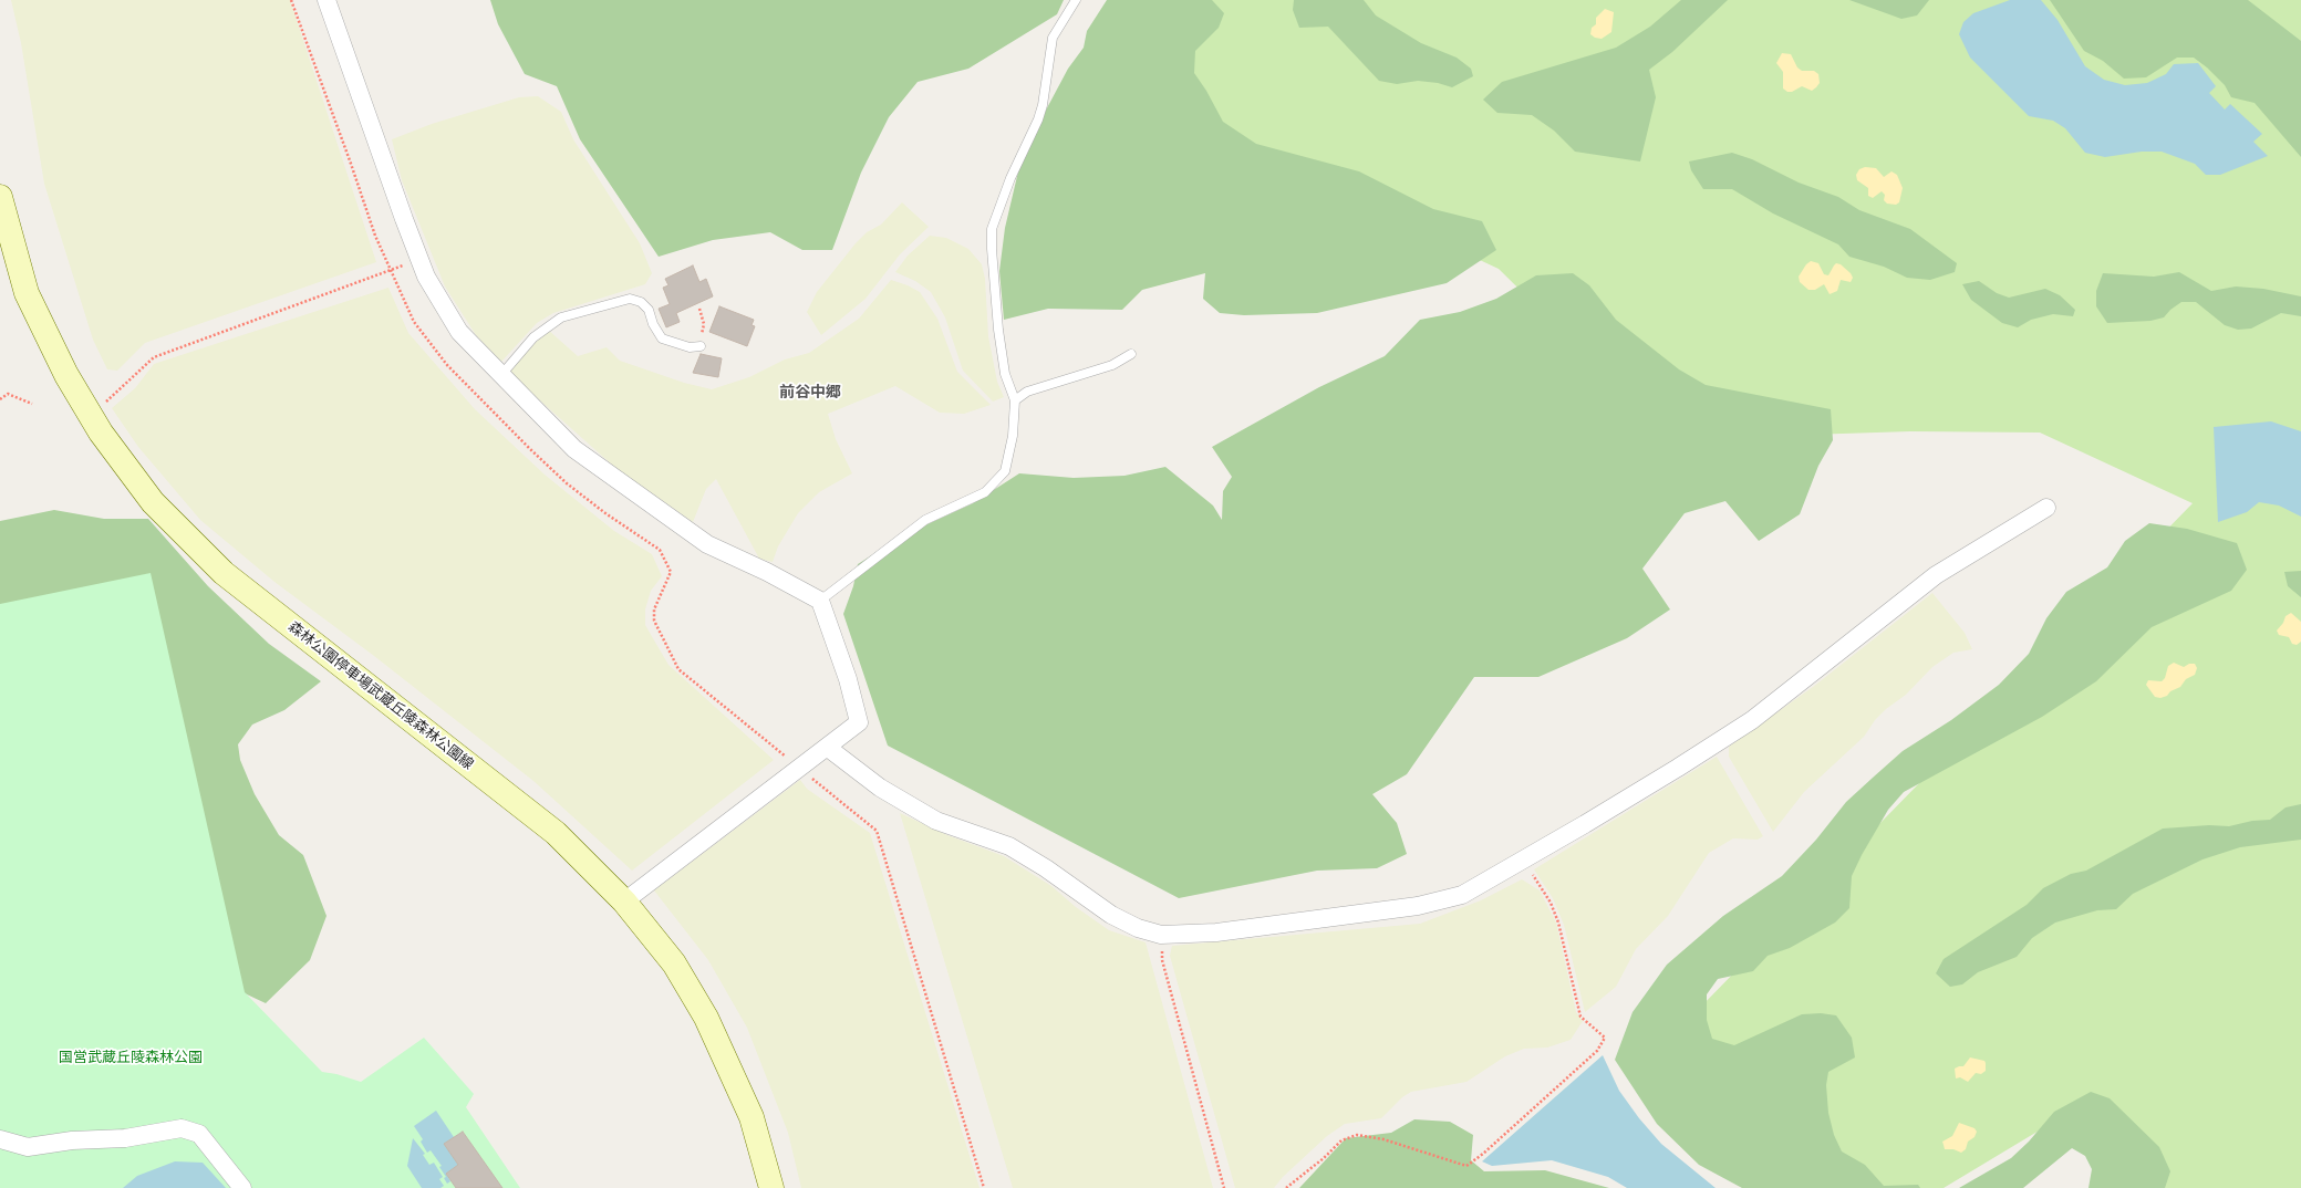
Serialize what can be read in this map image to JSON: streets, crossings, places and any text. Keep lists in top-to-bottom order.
{
  "streets": {
    "main road": ["森林公園停車場武蔵丘陵森林公園線"]
  },
  "districts": ["前谷中郷"],
  "parks": ["国営武蔵丘陵森林公園"]
}
